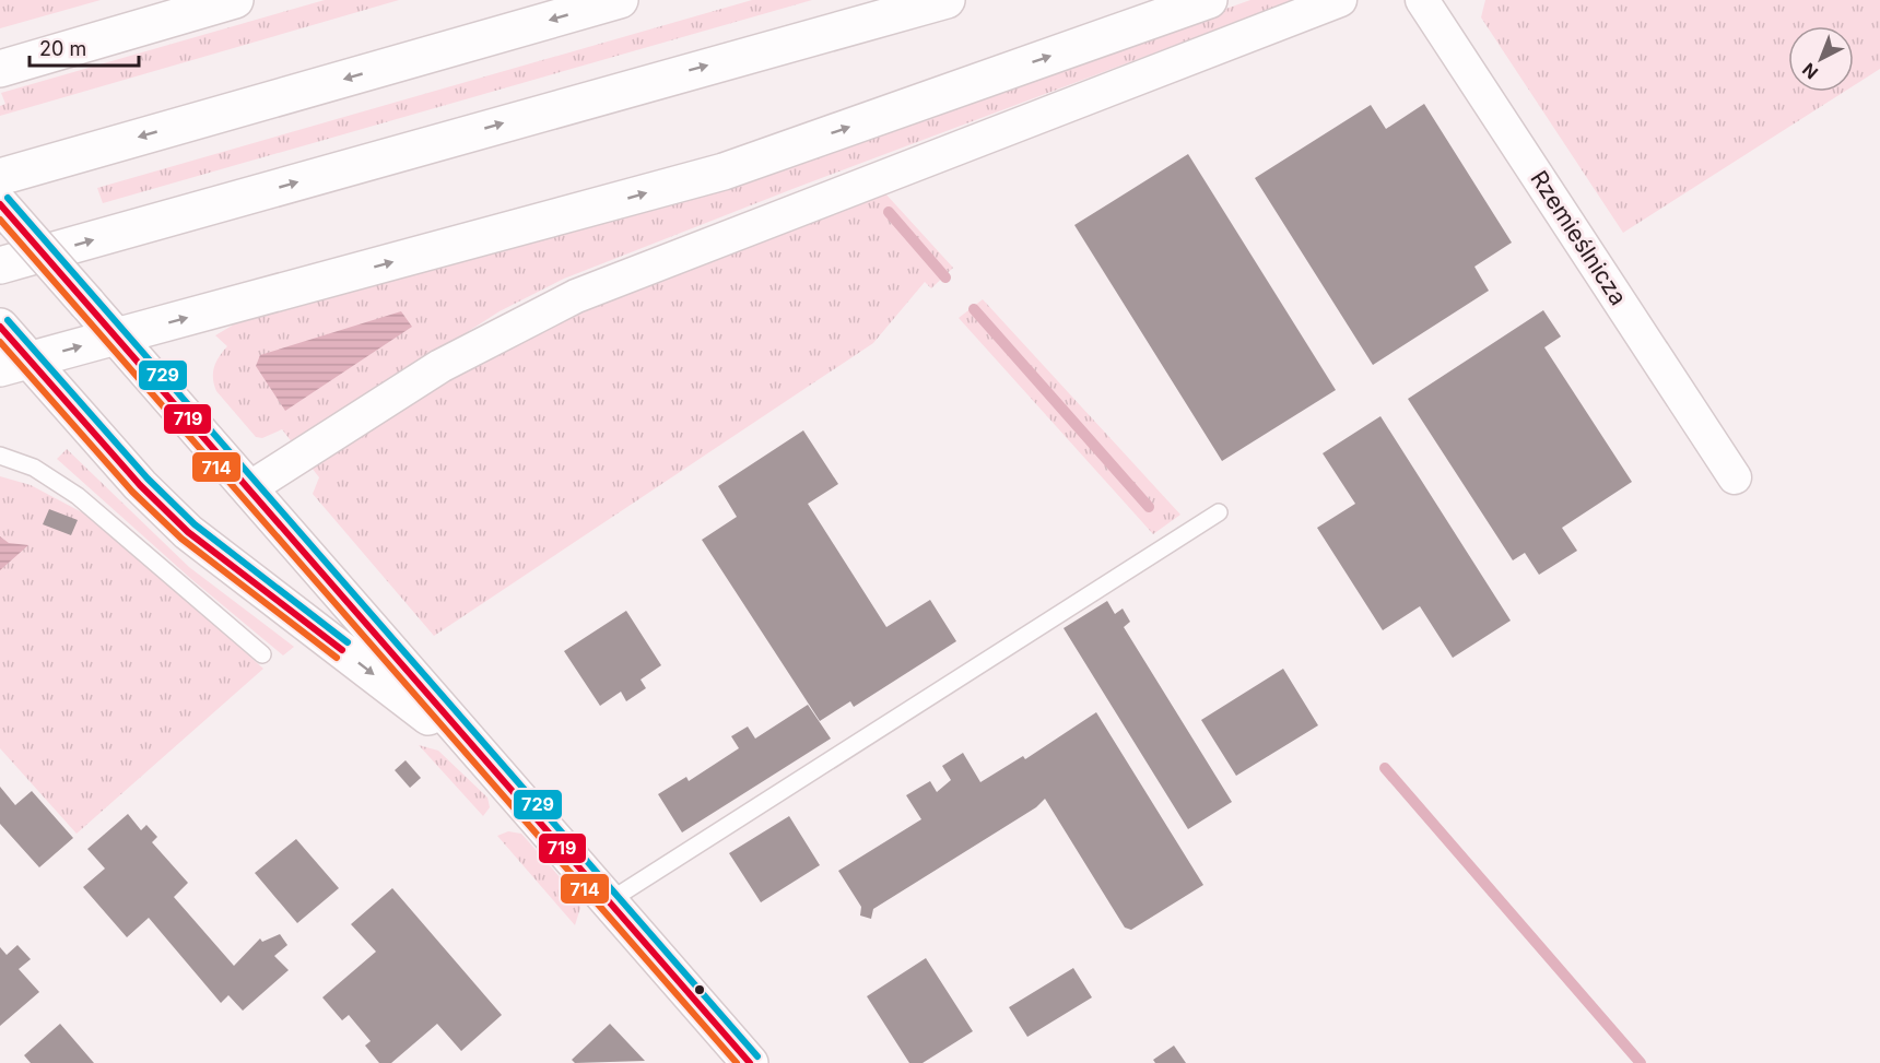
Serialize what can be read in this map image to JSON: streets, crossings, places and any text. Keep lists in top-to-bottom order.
{
  "streets": {
    "street": ["Rzemieślnicza"]
  },
  "lines": ["transit line 729", "transit line 719", "transit line 714"],
  "scale_bar": "20 m",
  "north": "bottom left"
}
